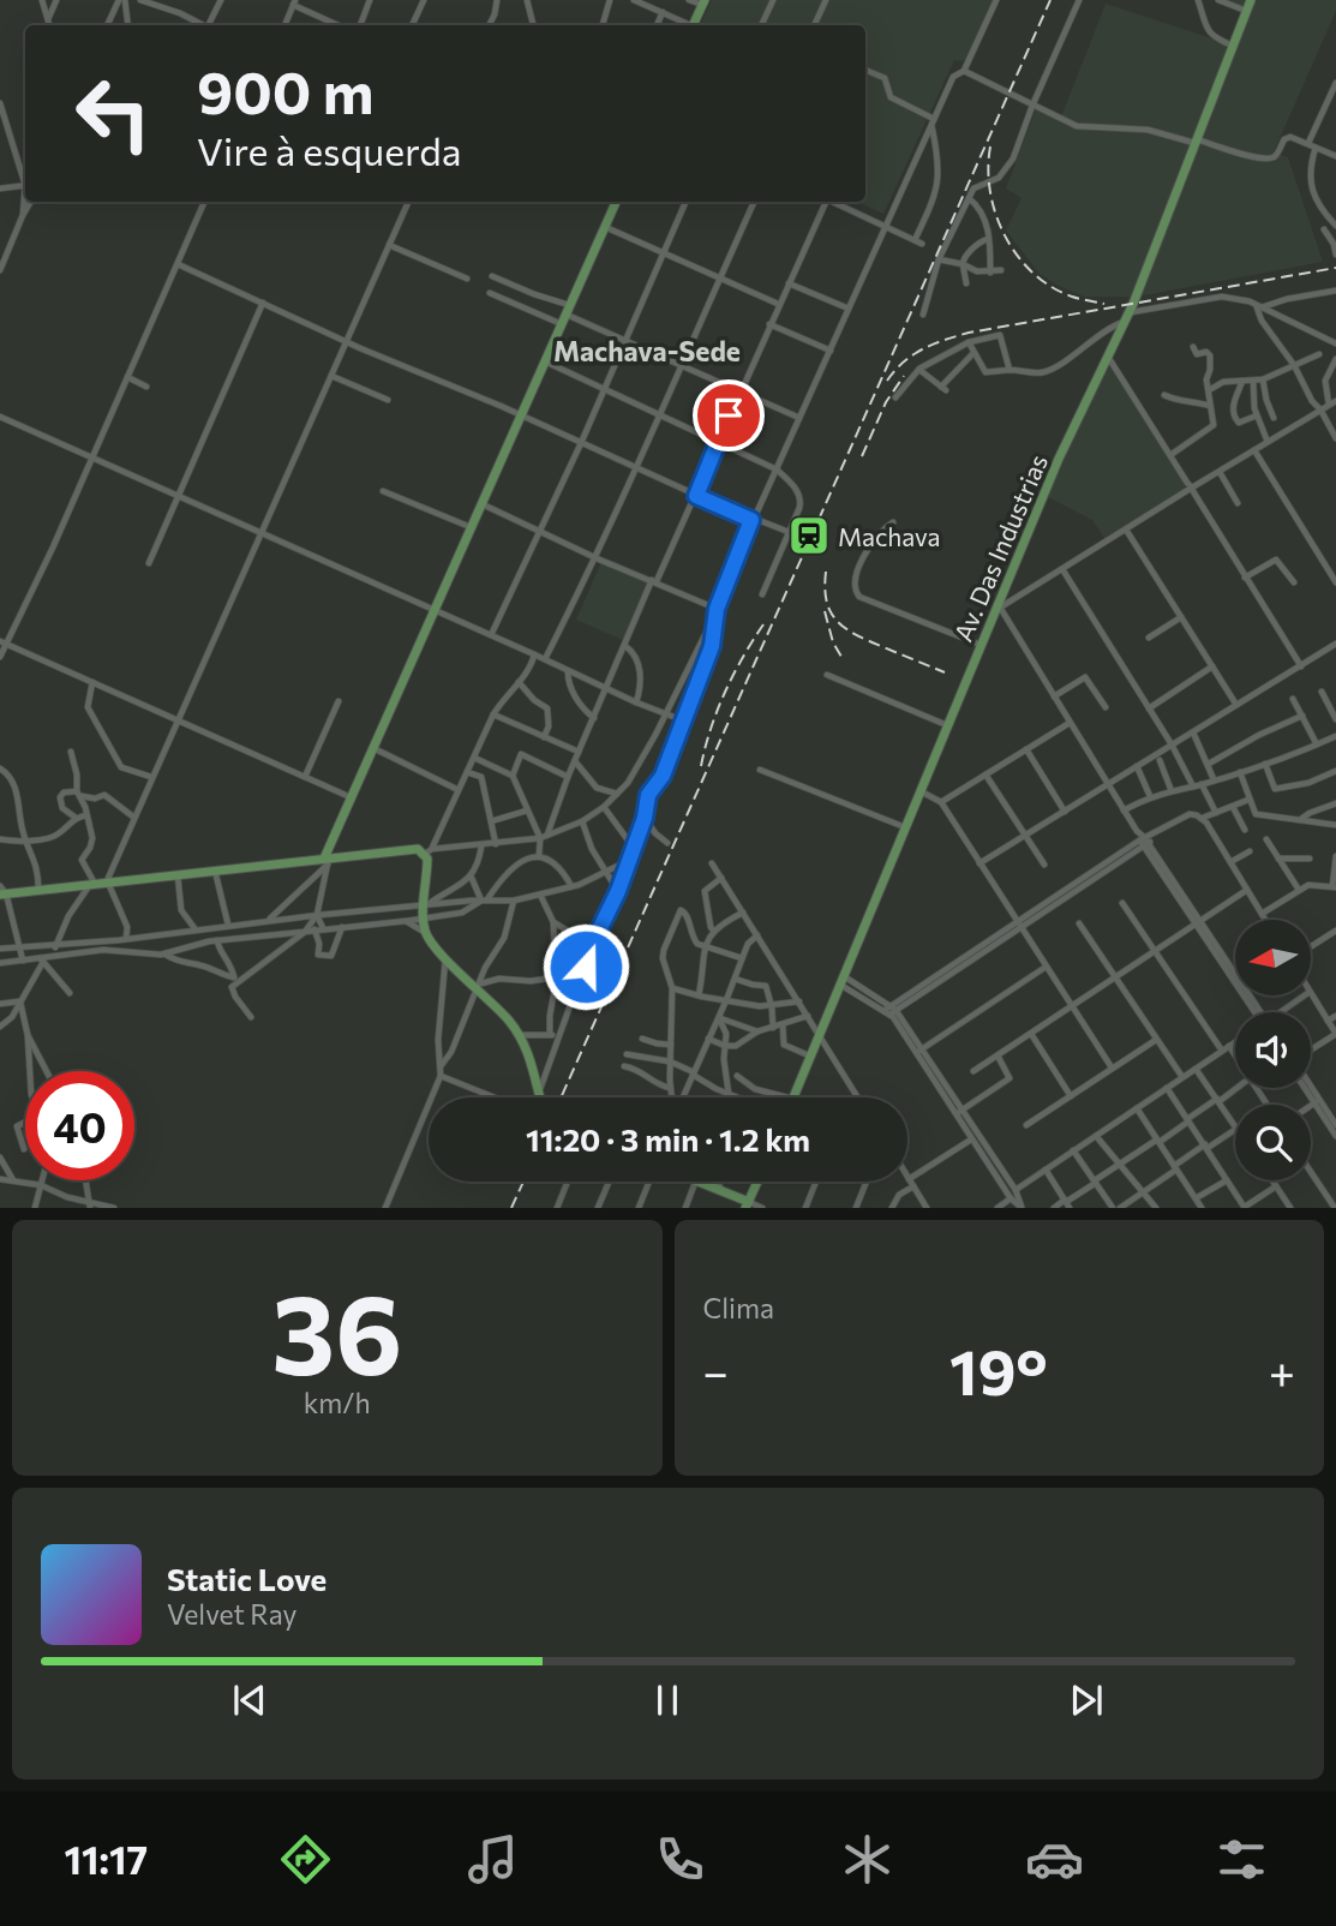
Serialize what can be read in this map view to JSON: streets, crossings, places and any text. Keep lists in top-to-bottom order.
{
  "streets": {
    "main road": ["Av. Das Industrias"]
  },
  "districts": ["Machava-Sede"],
  "places": {
    "station": ["Machava"]
  },
  "north": "left",
  "page": {
    "turn": ["900 m", "Vire à esquerda"],
    "limit": "40",
    "trip": "11:20 · 3 min · 1.2 km",
    "tile": [
      ["36", "km/h"],
      "Clima"
    ],
    "heat": ["−", "19°", "+"],
    "song": ["Static Love", "Velvet Ray"],
    "tabs": "11:17"
  }
}
